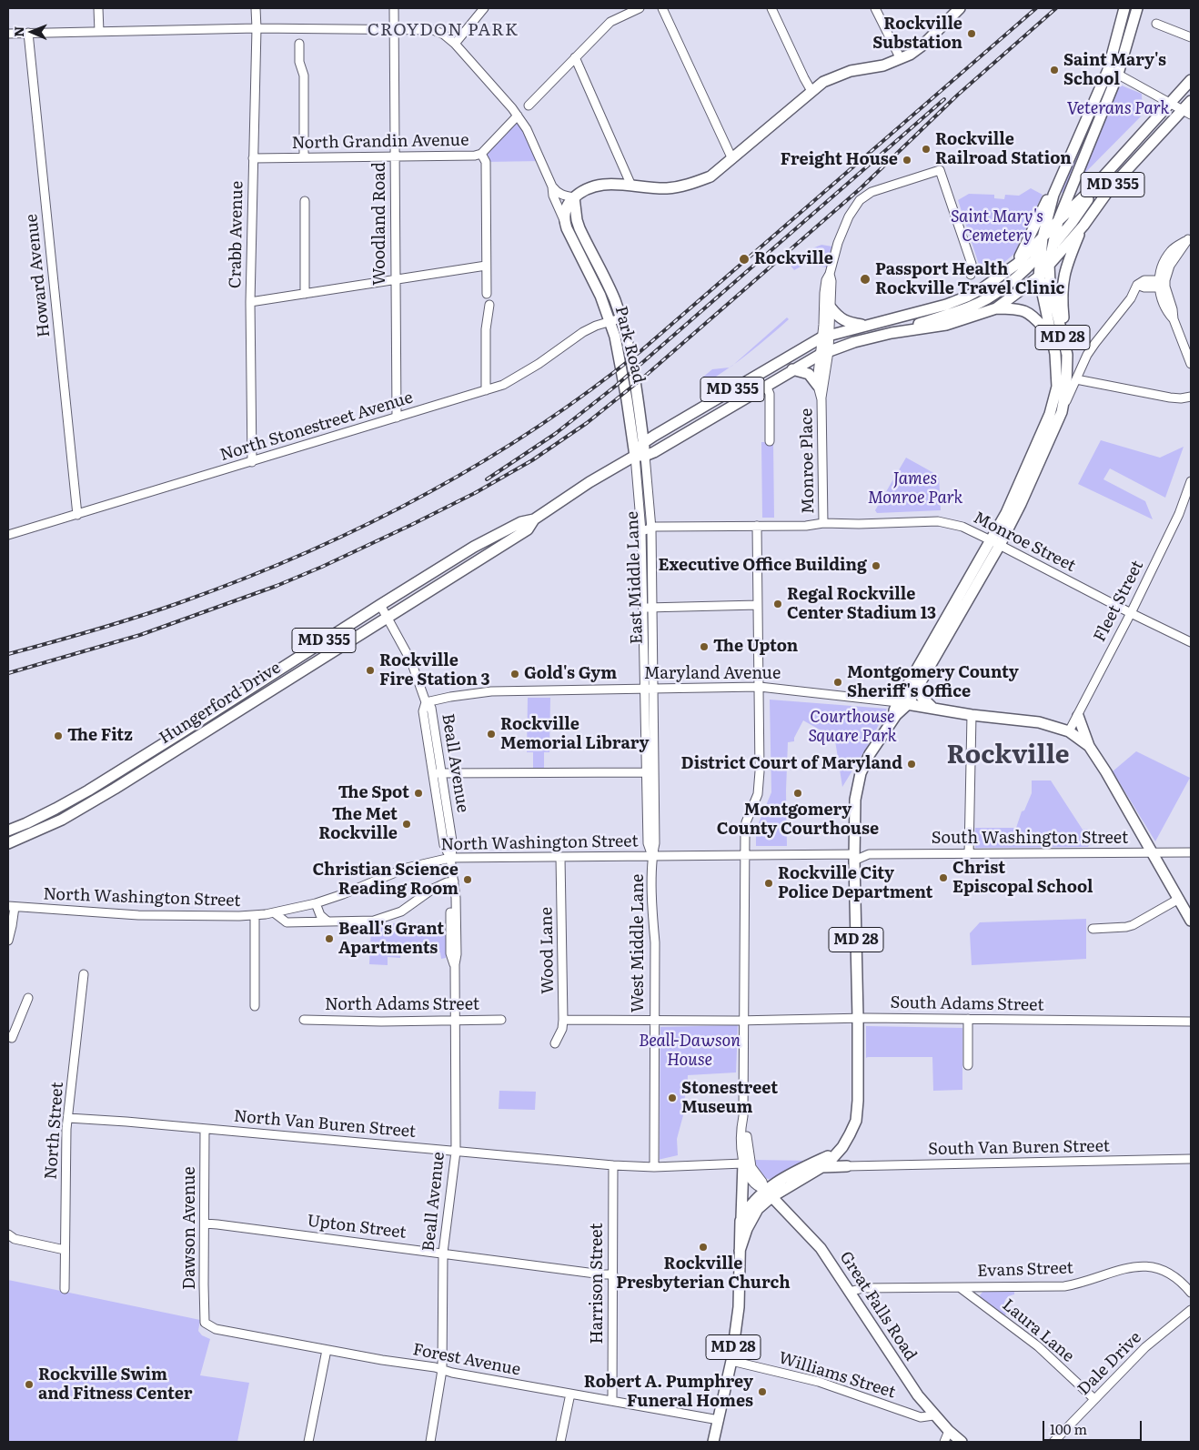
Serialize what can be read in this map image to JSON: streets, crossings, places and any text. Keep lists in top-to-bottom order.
{
  "streets": {
    "main road": [
      "MD 355",
      "MD 28",
      "Park Road",
      "Maryland Avenue",
      "Hungerford Drive",
      "Great Falls Road"
    ],
    "street": [
      "North Grandin Avenue",
      "Woodland Road",
      "Crabb Avenue",
      "Howard Avenue",
      "North Stonestreet Avenue",
      "Monroe Place",
      "Monroe Street",
      "East Middle Lane",
      "Fleet Street",
      "Beall Avenue",
      "South Washington Street",
      "North Washington Street",
      "West Middle Lane",
      "Wood Lane",
      "South Adams Street",
      "North Adams Street",
      "North Van Buren Street",
      "North Street",
      "South Van Buren Street",
      "Upton Street",
      "Dawson Avenue",
      "Evans Street",
      "Harrison Street",
      "Laura Lane",
      "Forest Avenue",
      "Dale Drive",
      "Williams Street"
    ]
  },
  "crossings": [
    ["North Grandin Avenue", "Woodland Road"],
    ["North Grandin Avenue", "Crabb Avenue"],
    ["MD 355", "MD 28"],
    ["MD 355", "Park Road"],
    ["MD 355", "Monroe Place"],
    ["MD 355", "East Middle Lane"],
    ["MD 355", "Hungerford Drive"],
    ["Woodland Road", "North Stonestreet Avenue"],
    ["Crabb Avenue", "North Stonestreet Avenue"],
    ["Howard Avenue", "North Stonestreet Avenue"],
    ["MD 28", "Monroe Street"],
    ["MD 28", "Maryland Avenue"],
    ["MD 28", "South Washington Street"],
    ["MD 28", "South Adams Street"],
    ["MD 28", "Great Falls Road"],
    ["MD 28", "Forest Avenue"],
    ["MD 28", "Williams Street"],
    ["Park Road", "North Stonestreet Avenue"],
    ["Park Road", "East Middle Lane"],
    ["Park Road", "Hungerford Drive"],
    ["Monroe Place", "Monroe Street"],
    ["Monroe Street", "East Middle Lane"],
    ["Monroe Street", "Fleet Street"],
    ["East Middle Lane", "Maryland Avenue"],
    ["East Middle Lane", "Hungerford Drive"],
    ["East Middle Lane", "North Washington Street"],
    ["East Middle Lane", "West Middle Lane"],
    ["Fleet Street", "Maryland Avenue"],
    ["Maryland Avenue", "Beall Avenue"],
    ["Maryland Avenue", "South Washington Street"],
    ["Hungerford Drive", "Beall Avenue"],
    ["Beall Avenue", "North Washington Street"],
    ["Beall Avenue", "North Adams Street"],
    ["Beall Avenue", "North Van Buren Street"],
    ["Beall Avenue", "Upton Street"],
    ["Beall Avenue", "Forest Avenue"],
    ["South Washington Street", "North Washington Street"],
    ["North Washington Street", "West Middle Lane"],
    ["North Washington Street", "Wood Lane"],
    ["West Middle Lane", "North Van Buren Street"],
    ["North Van Buren Street", "North Street"],
    ["North Van Buren Street", "Dawson Avenue"],
    ["North Van Buren Street", "Harrison Street"],
    ["Upton Street", "Dawson Avenue"],
    ["Upton Street", "Harrison Street"],
    ["Dawson Avenue", "Forest Avenue"],
    ["Evans Street", "Great Falls Road"],
    ["Evans Street", "Laura Lane"],
    ["Harrison Street", "Forest Avenue"],
    ["Great Falls Road", "Williams Street"],
    ["Laura Lane", "Dale Drive"]
  ],
  "districts": ["CROYDON PARK", "Rockville"],
  "parks": [
    "Veterans Park",
    "Saint Mary's Cemetery",
    "James Monroe Park",
    "Courthouse Square Park",
    "Beall-Dawson House"
  ],
  "places": [
    "Rockville Substation",
    "Saint Mary's School",
    "Rockville Railroad Station",
    "Freight House",
    "Rockville",
    "Passport Health Rockville Travel Clinic",
    "Executive Office Building",
    "Regal Rockville Center Stadium 13",
    "The Upton",
    "Rockville Fire Station 3",
    "Gold's Gym",
    "Montgomery County Sheriff's Office",
    "Rockville Memorial Library",
    "The Fitz",
    "District Court of Maryland",
    "The Spot",
    "Montgomery County Courthouse",
    "The Met Rockville",
    "Christ Episcopal School",
    "Christian Science Reading Room",
    "Rockville City Police Department",
    "Beall's Grant Apartments",
    "Stonestreet Museum",
    "Rockville Presbyterian Church",
    "Rockville Swim and Fitness Center",
    "Robert A. Pumphrey Funeral Homes"
  ],
  "scale_bar": "100 m",
  "north": "left"
}
